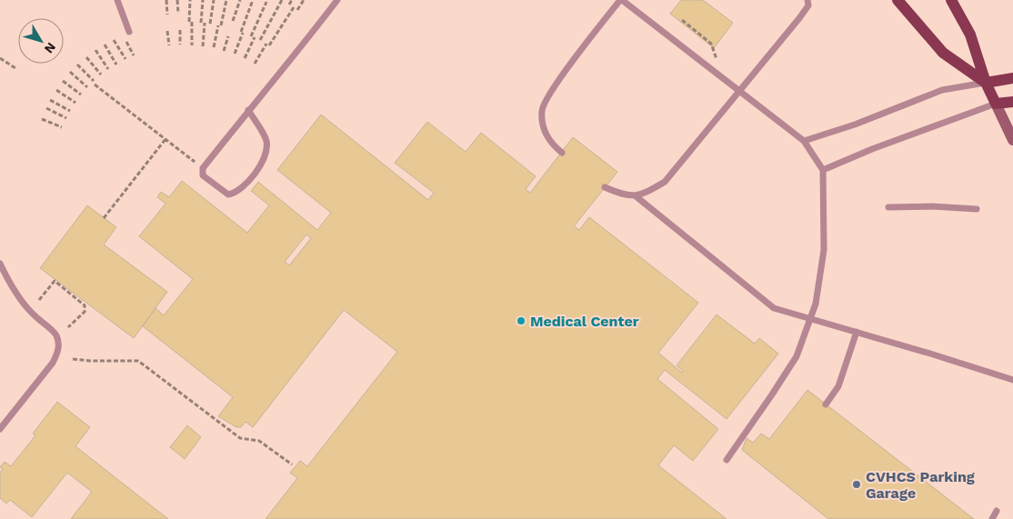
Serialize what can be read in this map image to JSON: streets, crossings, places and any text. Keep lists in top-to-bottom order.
{
  "places": ["Medical Center", "CVHCS Parking Garage"],
  "north": "bottom right"
}
